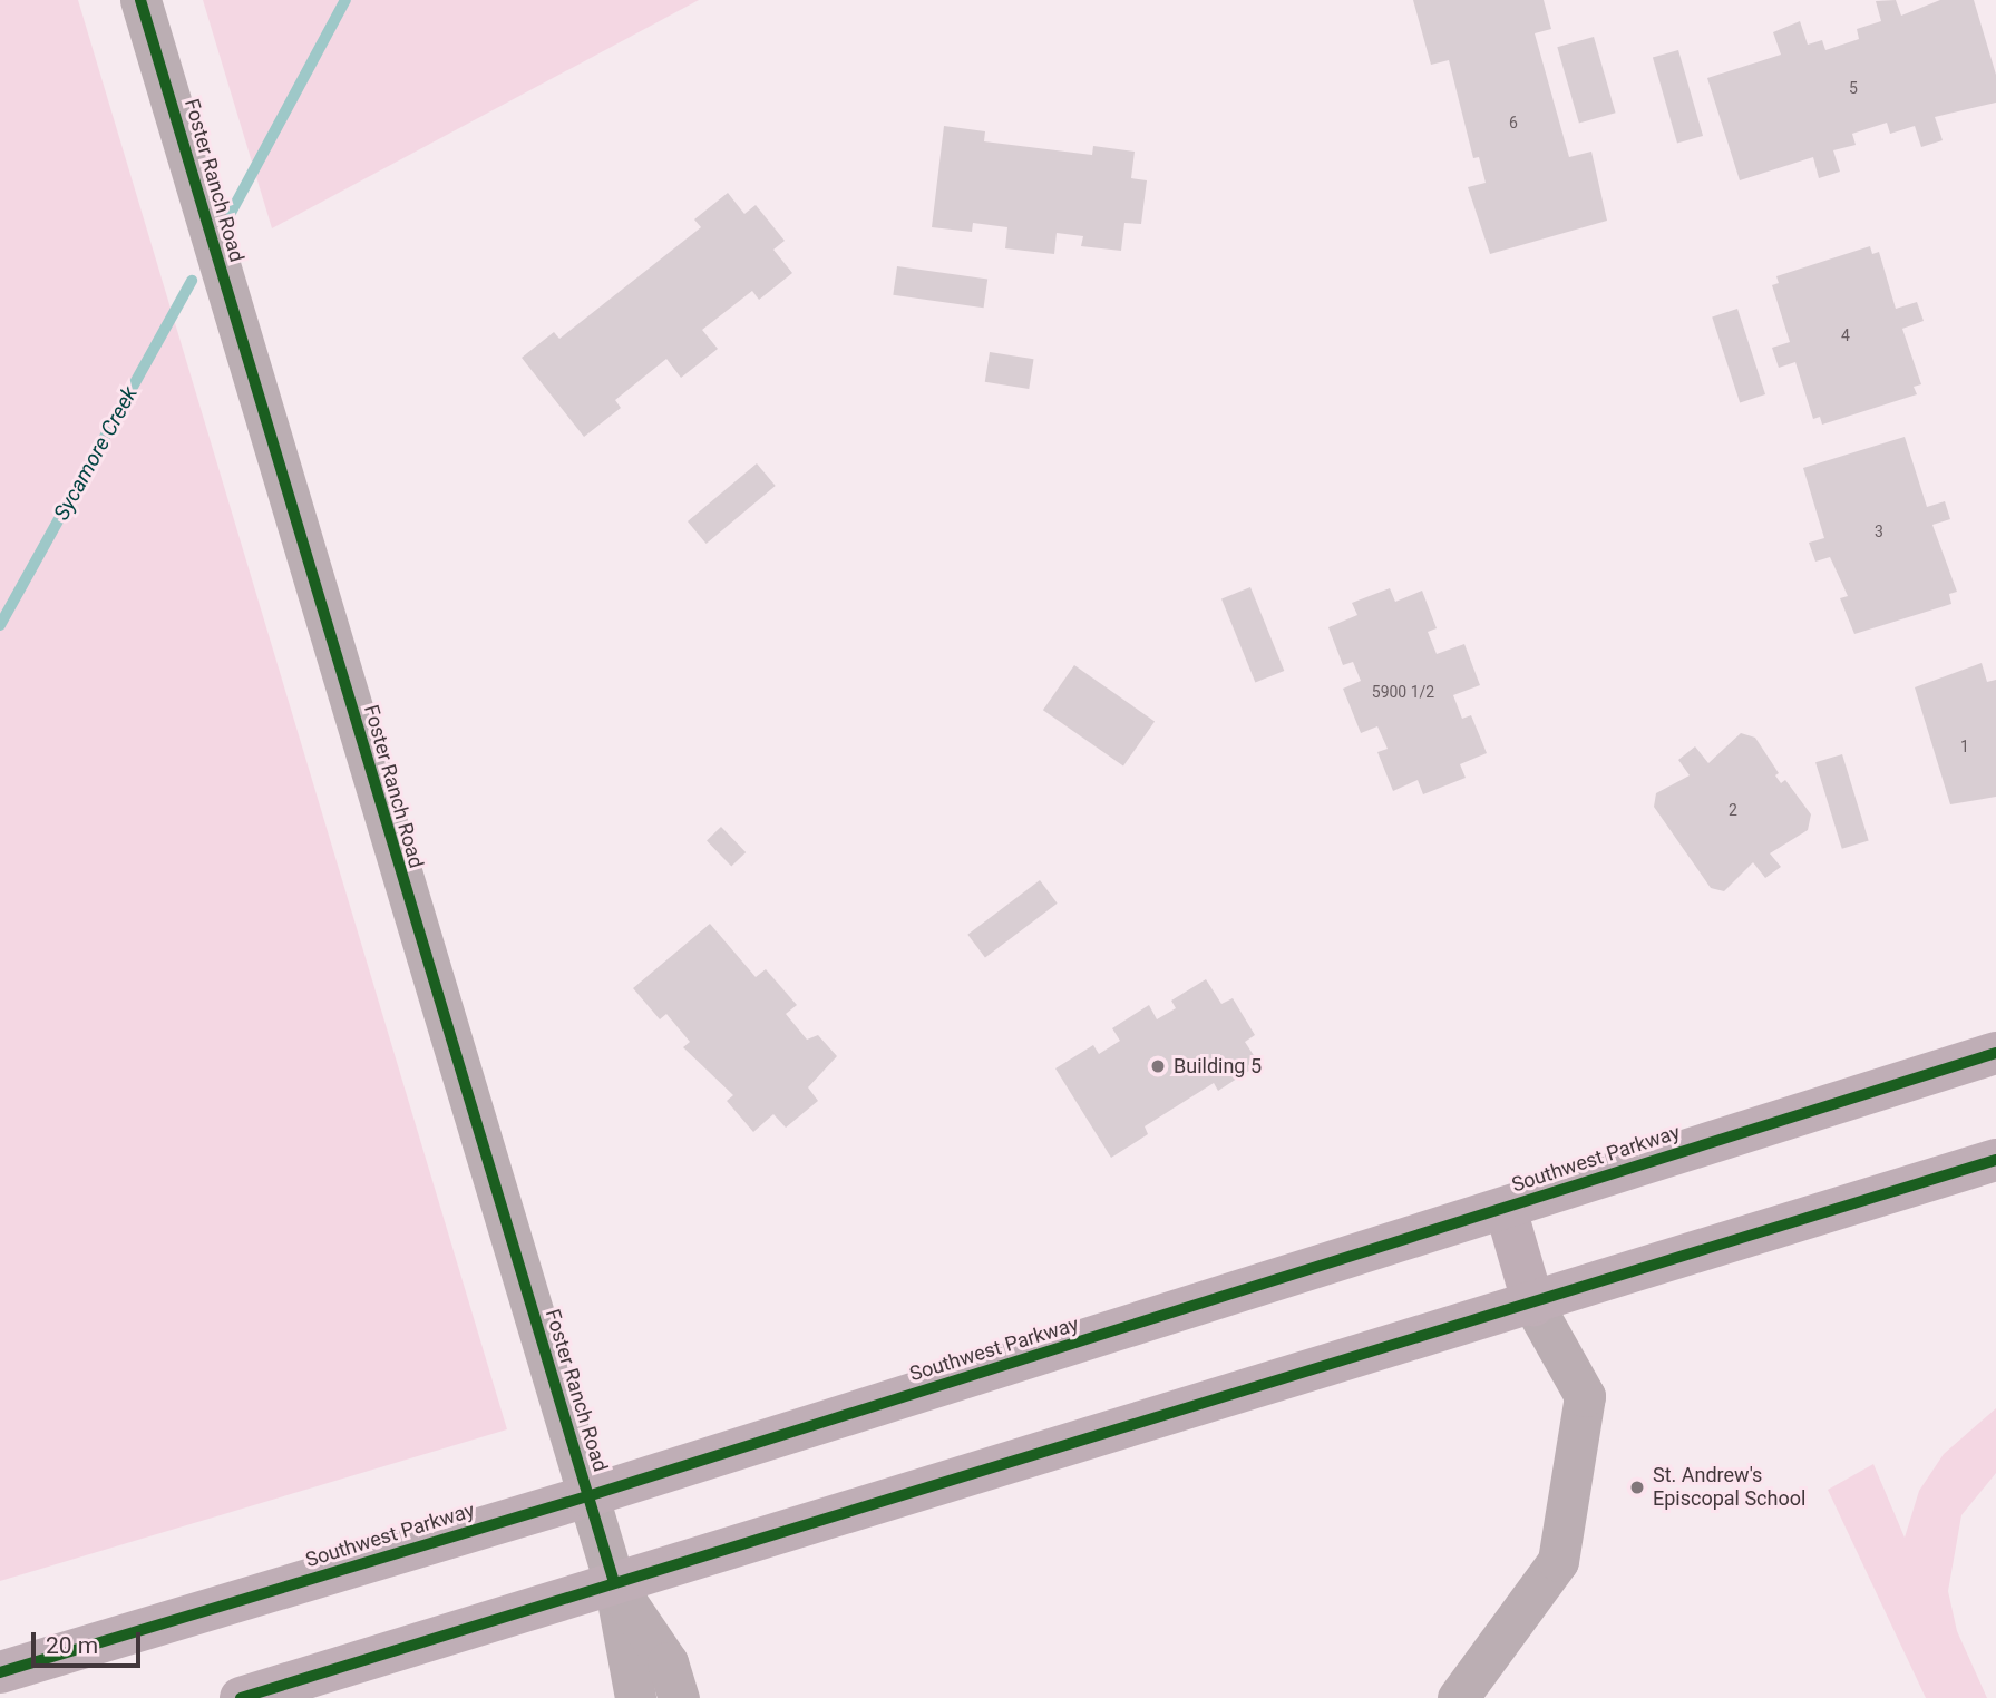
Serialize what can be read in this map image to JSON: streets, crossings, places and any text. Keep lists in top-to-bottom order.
{
  "streets": {
    "main road": ["Southwest Parkway"],
    "street": ["Foster Ranch Road"]
  },
  "crossings": [
    ["Foster Ranch Road", "Southwest Parkway"]
  ],
  "water": ["Sycamore Creek"],
  "places": ["Building 5", "St. Andrew's Episcopal School"],
  "house_numbers": [
    "5",
    "6",
    "4",
    "3",
    "5900 1/2",
    "1",
    "2"
  ],
  "scale_bar": "20 m"
}
